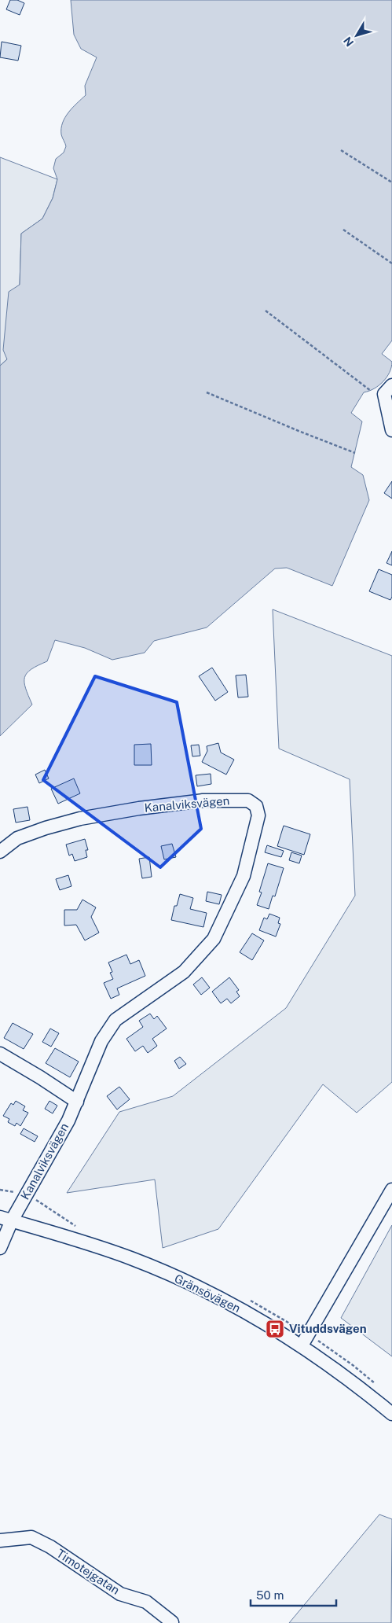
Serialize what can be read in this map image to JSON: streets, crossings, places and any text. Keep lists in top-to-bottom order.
{
  "streets": {
    "street": ["Kanalviksvägen", "Gränsövägen", "Timotejgatan"]
  },
  "crossings": [
    ["Kanalviksvägen", "Gränsövägen"]
  ],
  "places": {
    "bus stop": ["Vituddsvägen"]
  },
  "scale_bar": "50 m",
  "north": "bottom left"
}
